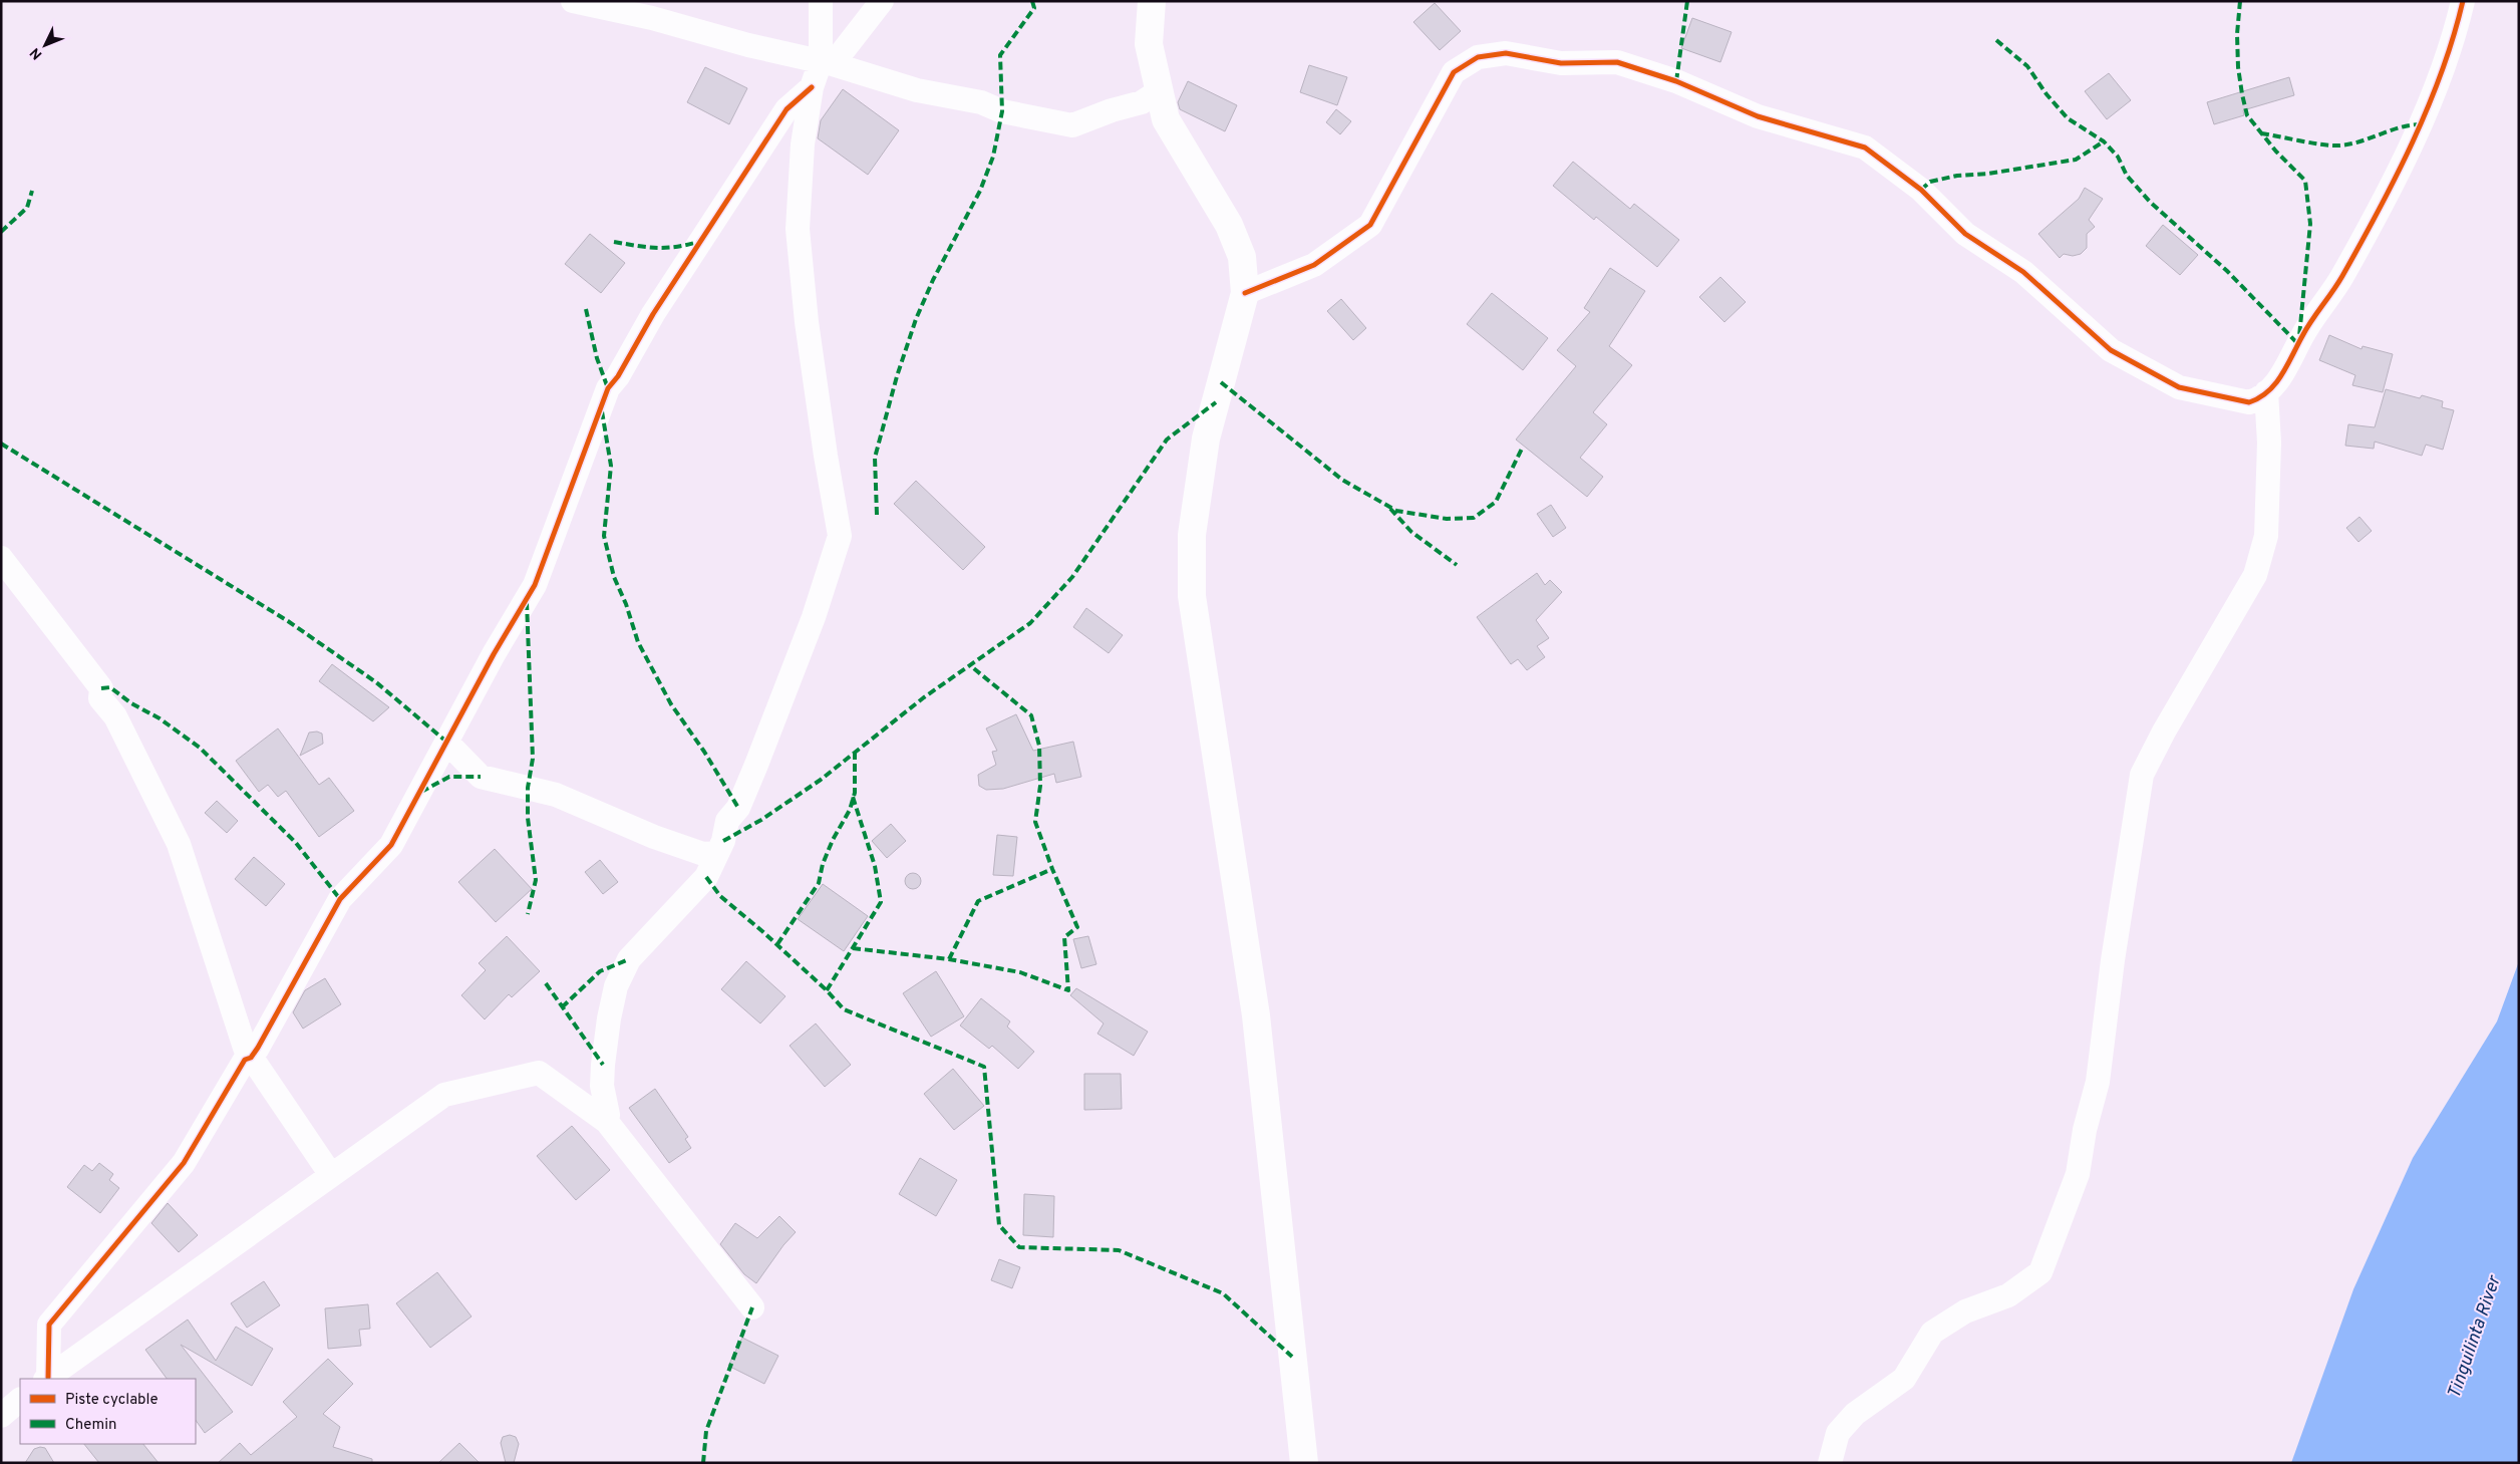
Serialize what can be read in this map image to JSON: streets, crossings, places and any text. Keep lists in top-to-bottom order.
{
  "water": ["Tinguilinta River"],
  "legend": ["Piste cyclable", "Chemin"],
  "north": "bottom left"
}
